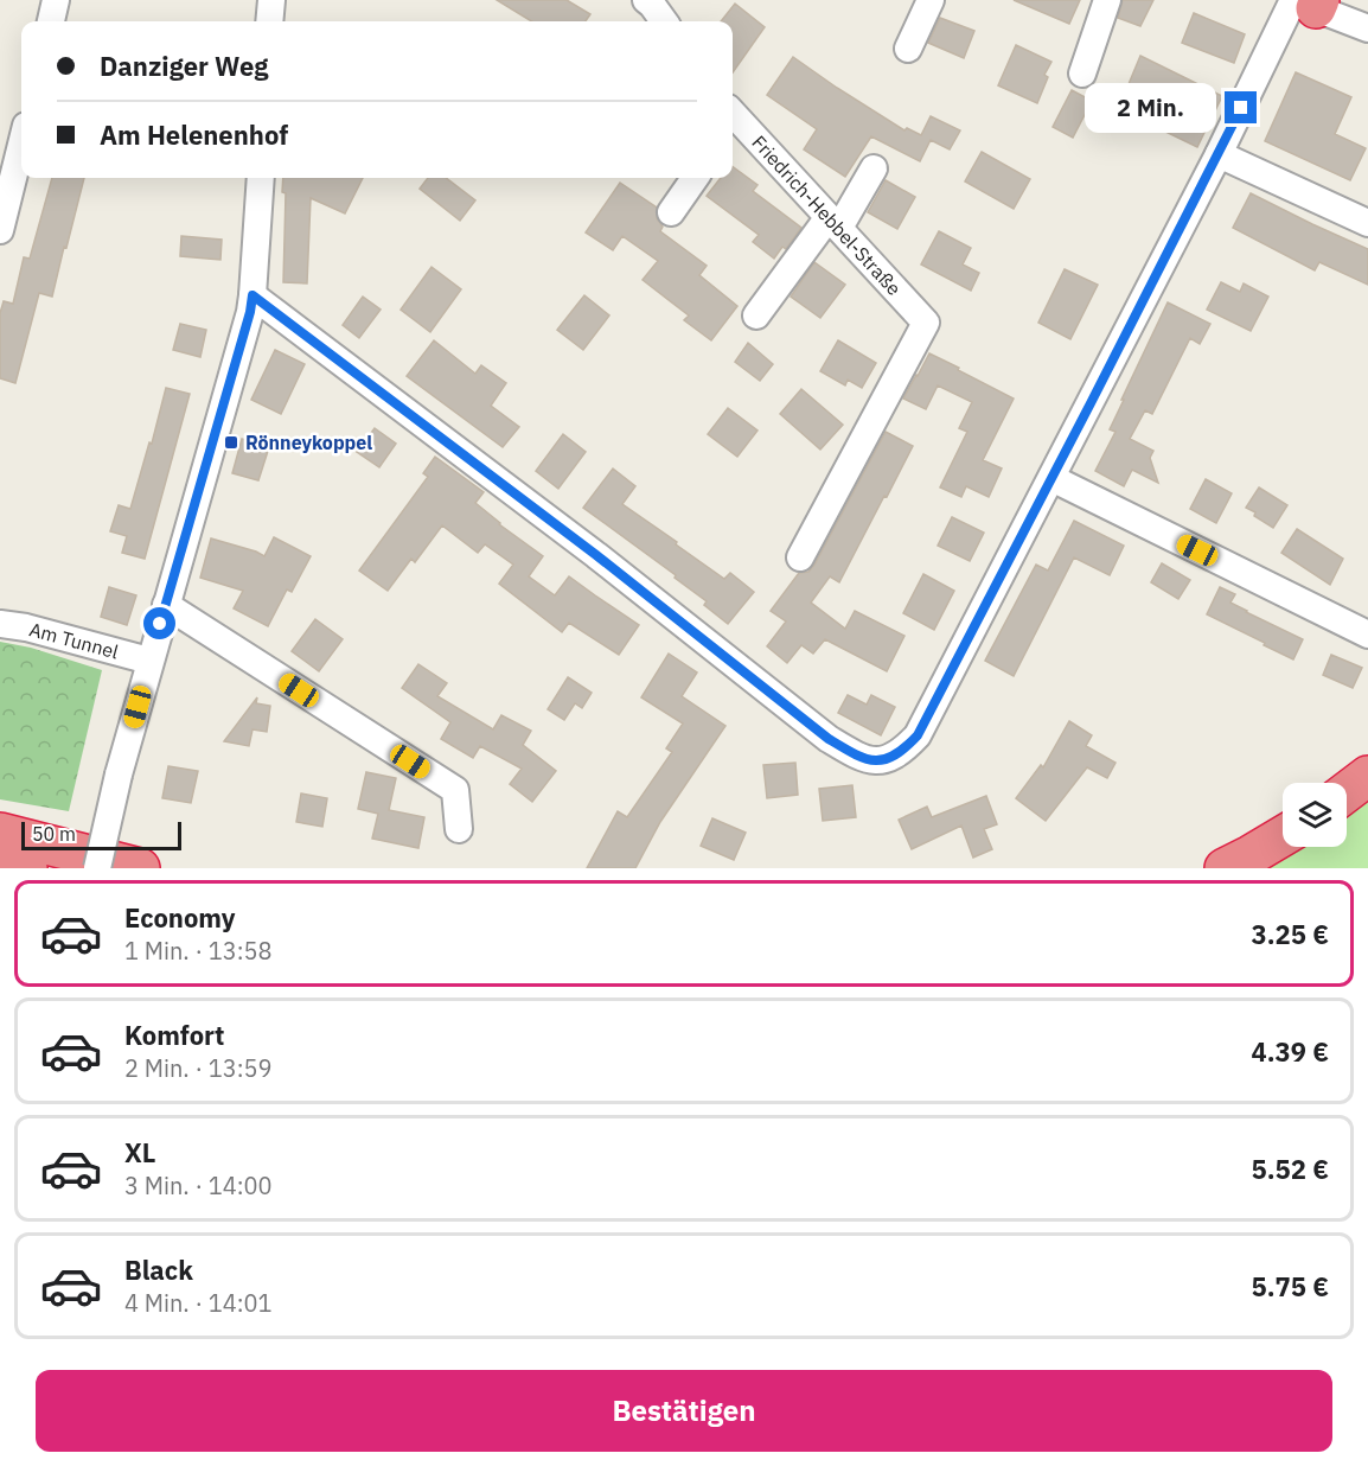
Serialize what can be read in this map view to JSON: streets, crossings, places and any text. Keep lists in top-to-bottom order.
{
  "streets": {
    "street": ["Friedrich-Hebbel-Straße", "Am Tunnel"]
  },
  "places": {
    "transit": ["Rönneykoppel"]
  },
  "scale_bar": "50 m",
  "page": {
    "banner": ["Danziger Weg", "Am Helenenhof"],
    "bubble": "2 Min.",
    "scale": "50 m",
    "list": [
      {
        "name": "Economy",
        "note": "1 Min. · 13:58",
        "value": "3.25 €"
      },
      {
        "name": "Komfort",
        "note": "2 Min. · 13:59",
        "value": "4.39 €"
      },
      {
        "name": "XL",
        "note": "3 Min. · 14:00",
        "value": "5.52 €"
      },
      {
        "name": "Black",
        "note": "4 Min. · 14:01",
        "value": "5.75 €"
      }
    ],
    "buttons": "Bestätigen"
  }
}
